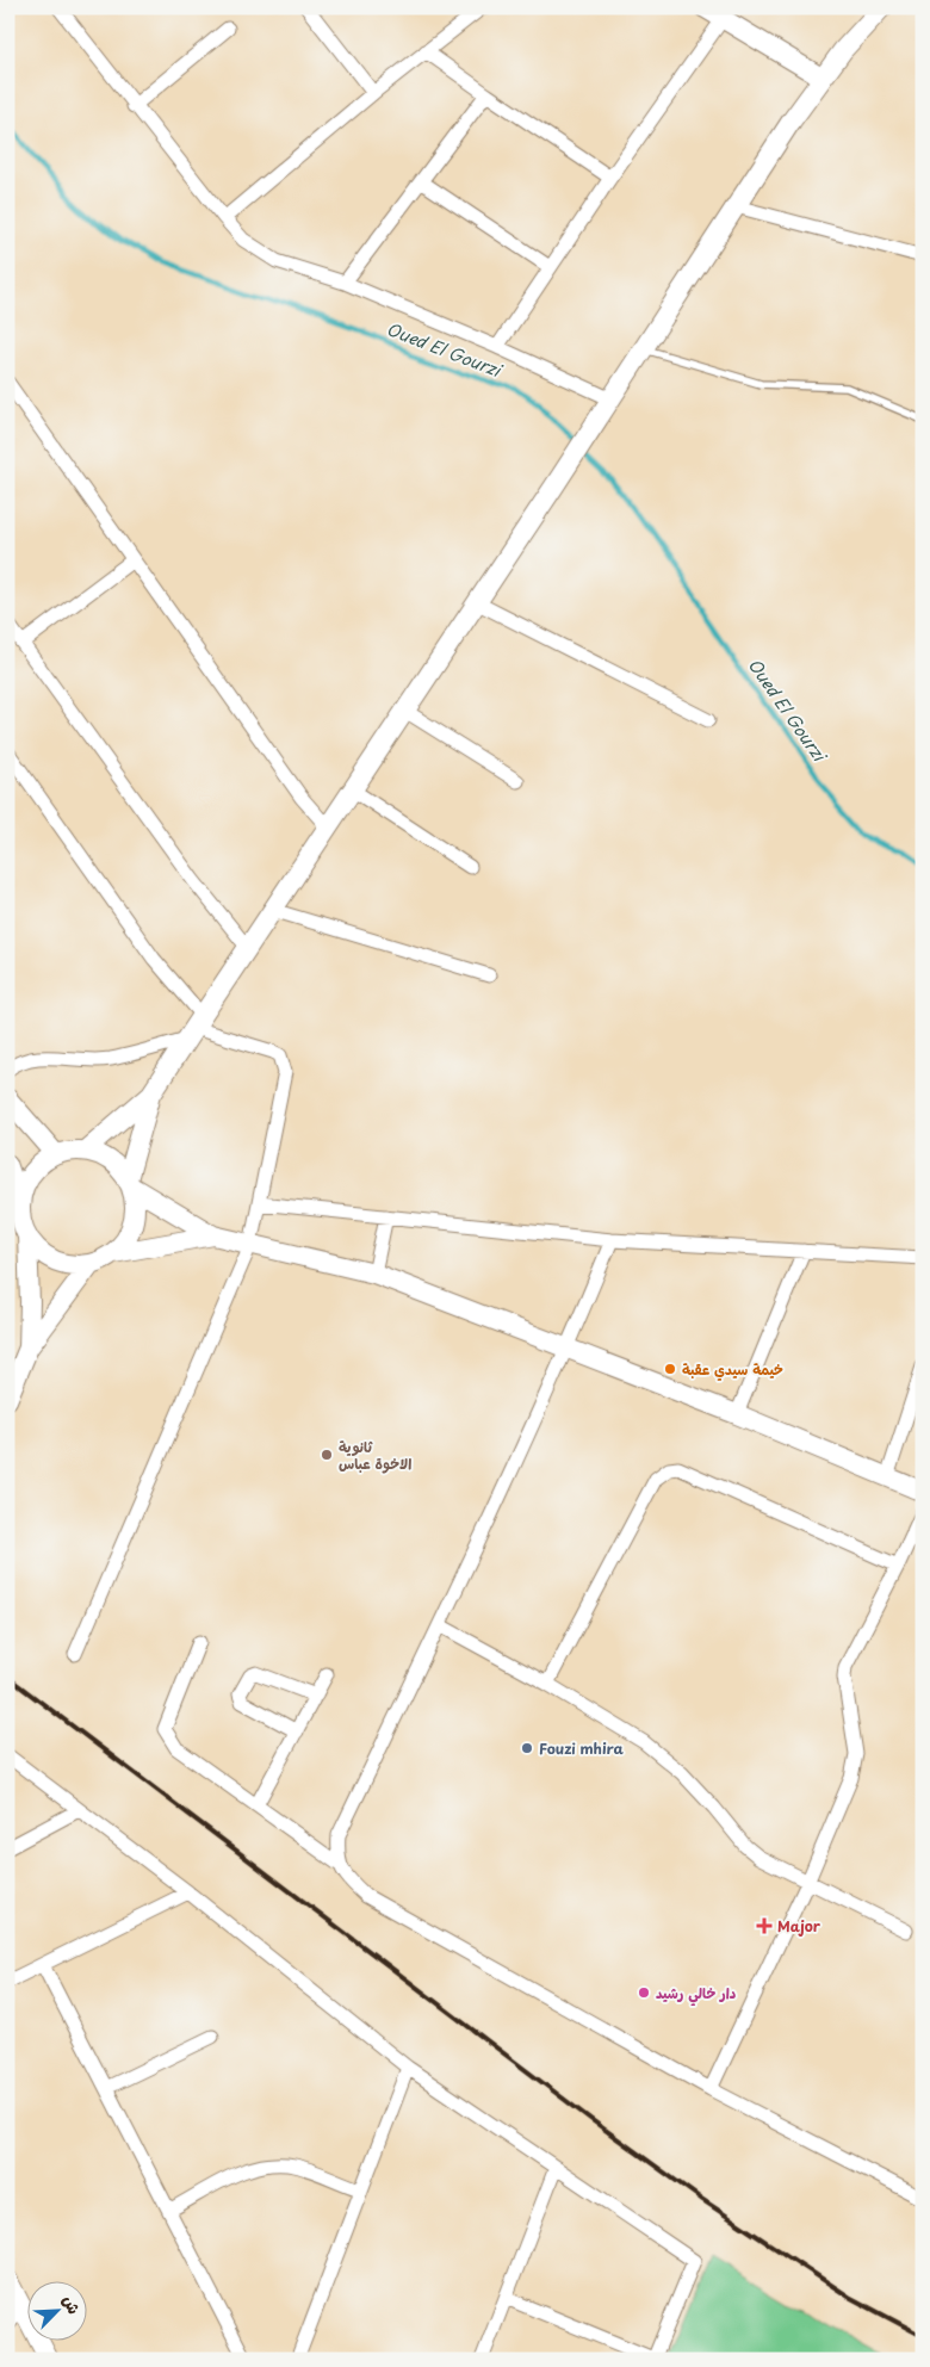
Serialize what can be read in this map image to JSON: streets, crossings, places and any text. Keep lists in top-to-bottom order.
{
  "water": ["Oued El Gourzi"],
  "places": {
    "other": [
      "خيمة سيدي عقبة",
      "ثانوية الاخوة عباس",
      "Fouzi mhira",
      "دار خالي رشيد"
    ],
    "health": ["Major"]
  },
  "north": "top right"
}
